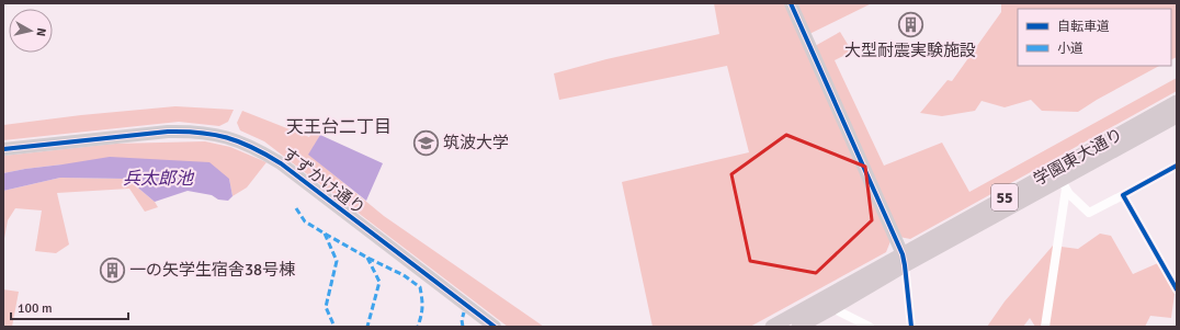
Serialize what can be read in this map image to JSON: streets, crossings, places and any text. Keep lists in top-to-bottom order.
{
  "streets": {
    "main road": ["学園東大通り", "55"],
    "street": ["すずかけ通り"]
  },
  "districts": ["天王台二丁目"],
  "water": ["兵太郎池"],
  "places": {
    "building": ["大型耐震実験施設", "一の矢学生宿舎38号棟"],
    "school or university": ["筑波大学"]
  },
  "legend": ["自転車道", "小道"],
  "scale_bar": "100 m",
  "north": "right"
}
